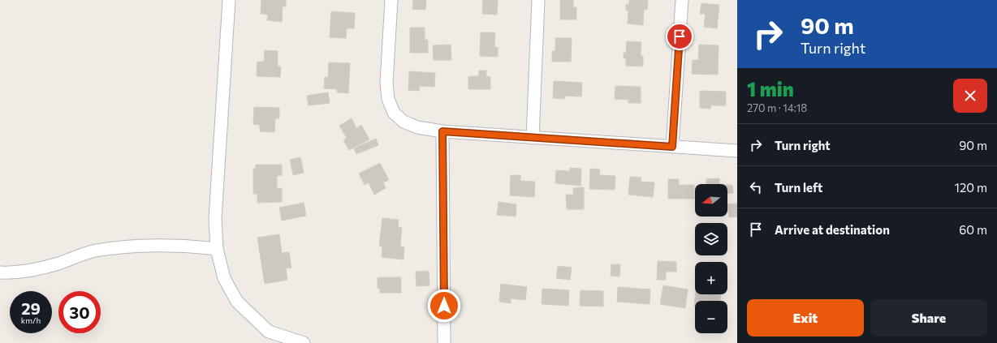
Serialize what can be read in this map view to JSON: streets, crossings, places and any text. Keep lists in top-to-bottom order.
{
  "north": "left",
  "page": {
    "turn": ["90 m", "Turn right"],
    "heading": ["1 min", "270 m · 14:18"],
    "list": [
      {
        "name": "Turn right",
        "value": "90 m"
      },
      {
        "name": "Turn left",
        "value": "120 m"
      },
      {
        "name": "Arrive at destination",
        "value": "60 m"
      }
    ],
    "map_buttons": ["+", "−"],
    "speed": "29 km/h",
    "limit": "30",
    "buttons": ["Exit", "Share"]
  }
}
